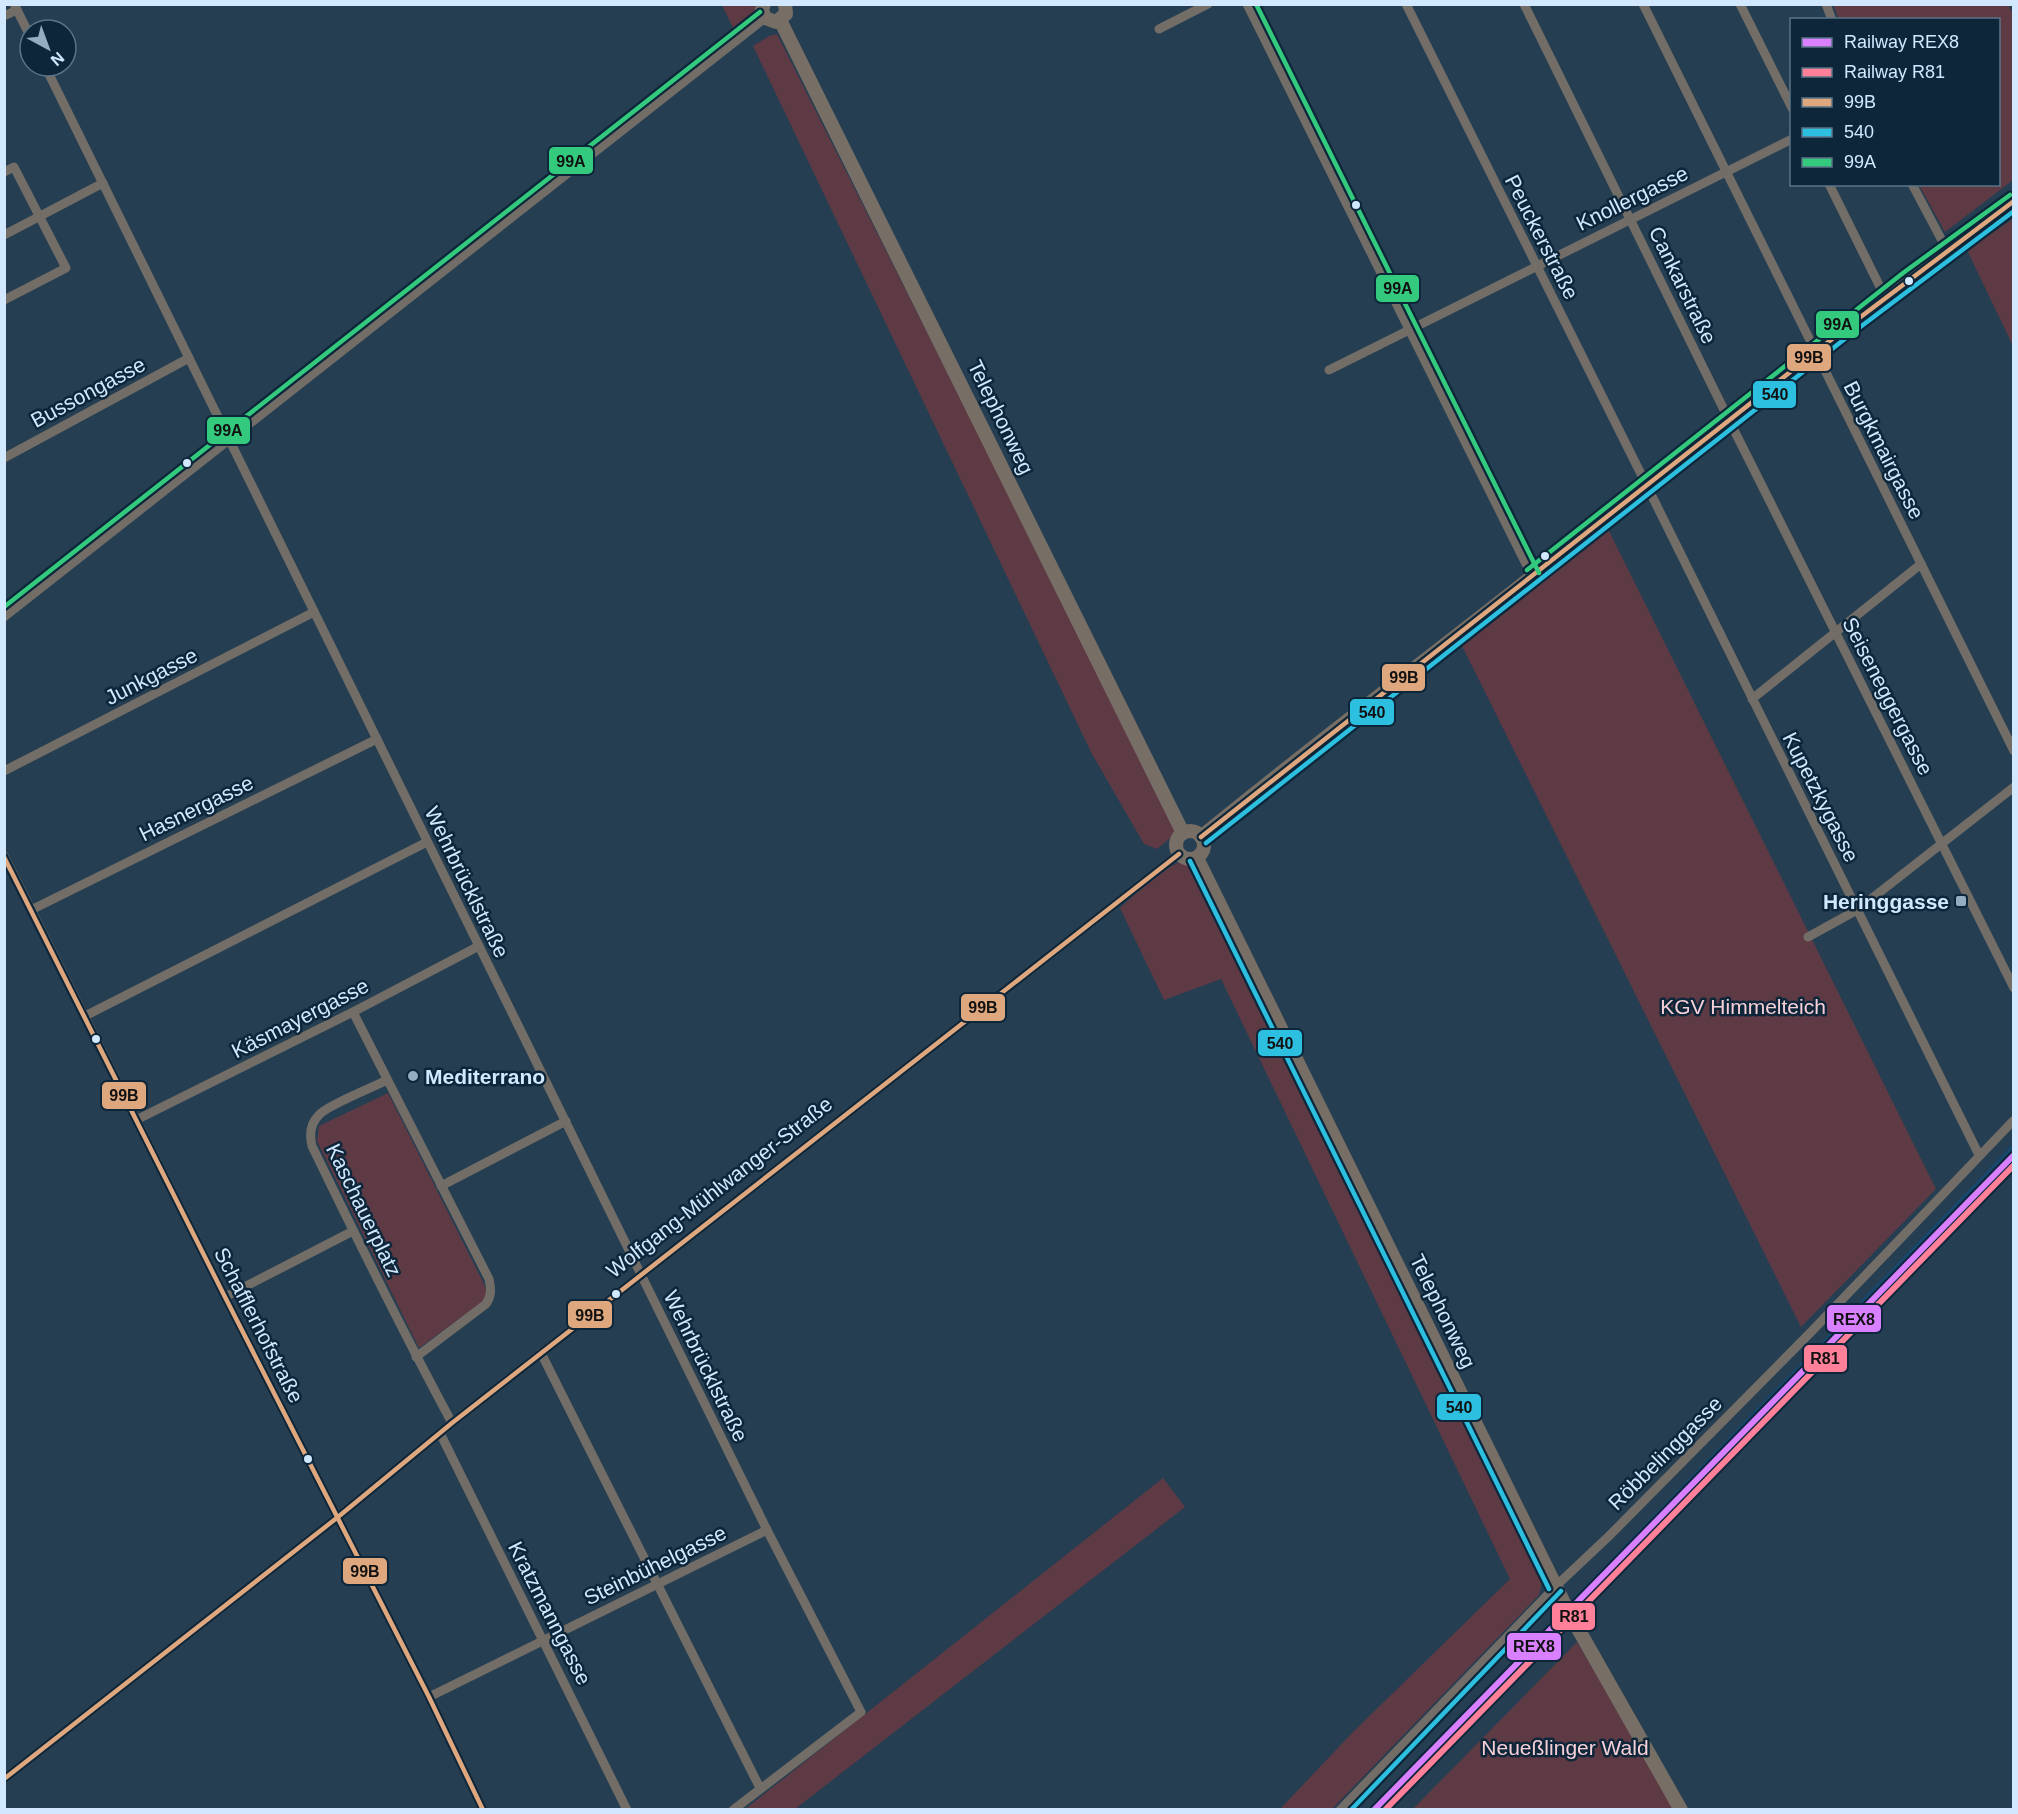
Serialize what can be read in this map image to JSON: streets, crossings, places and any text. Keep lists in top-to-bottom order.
{
  "streets": {
    "street": [
      "Knollergasse",
      "Peuckerstraße",
      "Cankarstraße",
      "Bussongasse",
      "Telephonweg",
      "Burgkmairgasse",
      "Junkgasse",
      "Seiseneggergasse",
      "Kupetzkygasse",
      "Hasnergasse",
      "Wehrbrücklstraße",
      "Käsmayergasse",
      "Wolfgang-Mühlwanger-Straße",
      "Kaschauerplatz",
      "Schafflerhofstraße",
      "Röbbelinggasse",
      "Steinbühelgasse",
      "Kratzmanngasse"
    ]
  },
  "crossings": [
    ["Knollergasse", "Peuckerstraße"],
    ["Knollergasse", "Cankarstraße"],
    ["Knollergasse", "Burgkmairgasse"],
    ["Peuckerstraße", "Kupetzkygasse"],
    ["Cankarstraße", "Seiseneggergasse"],
    ["Bussongasse", "Wehrbrücklstraße"],
    ["Telephonweg", "Wolfgang-Mühlwanger-Straße"],
    ["Telephonweg", "Röbbelinggasse"],
    ["Junkgasse", "Wehrbrücklstraße"],
    ["Kupetzkygasse", "Röbbelinggasse"],
    ["Hasnergasse", "Wehrbrücklstraße"],
    ["Hasnergasse", "Schafflerhofstraße"],
    ["Wehrbrücklstraße", "Käsmayergasse"],
    ["Wehrbrücklstraße", "Wolfgang-Mühlwanger-Straße"],
    ["Wehrbrücklstraße", "Steinbühelgasse"],
    ["Käsmayergasse", "Schafflerhofstraße"],
    ["Wolfgang-Mühlwanger-Straße", "Kaschauerplatz"],
    ["Wolfgang-Mühlwanger-Straße", "Schafflerhofstraße"],
    ["Wolfgang-Mühlwanger-Straße", "Kratzmanngasse"],
    ["Schafflerhofstraße", "Steinbühelgasse"],
    ["Steinbühelgasse", "Kratzmanngasse"]
  ],
  "parks": ["KGV Himmelteich", "Neueßlinger Wald"],
  "places": {
    "transit": ["Heringgasse"],
    "other": ["Mediterrano"]
  },
  "lines": [
    "transit line 99A",
    "transit line 99B",
    "transit line 540",
    "rail line REX8",
    "rail line R81"
  ],
  "legend": [
    "Railway REX8",
    "Railway R81",
    "99B",
    "540",
    "99A"
  ],
  "north": "bottom right"
}
